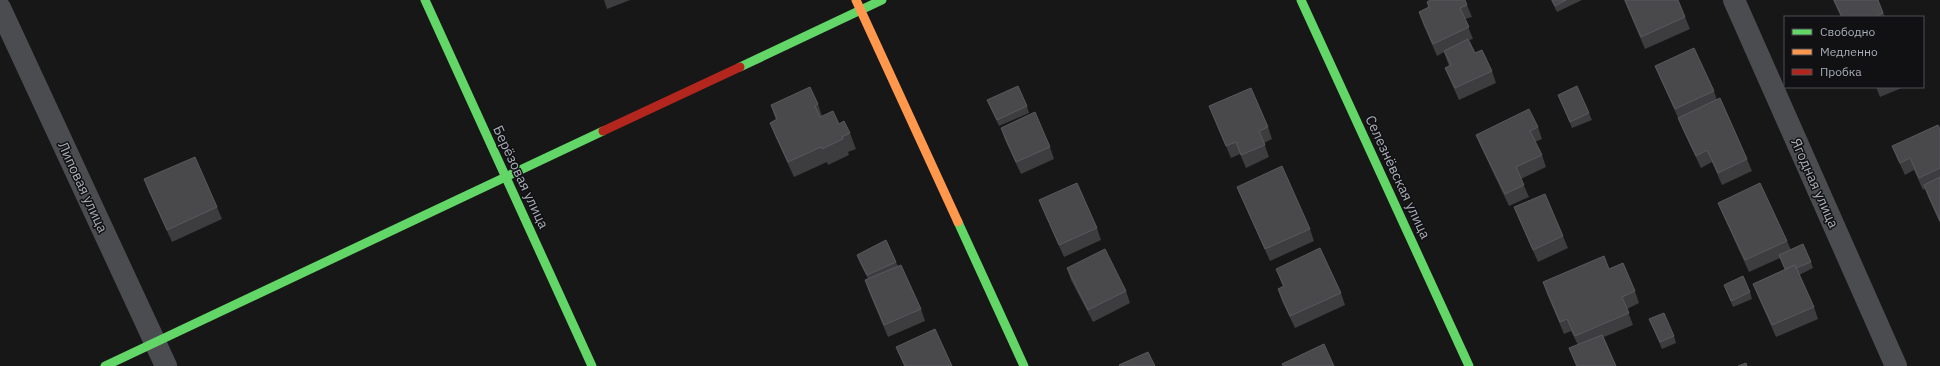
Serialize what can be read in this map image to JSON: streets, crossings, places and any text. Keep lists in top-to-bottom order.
{
  "streets": {
    "street": [
      "Берёзовая улица",
      "Селезнёвская улица",
      "Ягодная улица",
      "Липовая улица"
    ]
  },
  "legend": ["Свободно", "Медленно", "Пробка"]
}
